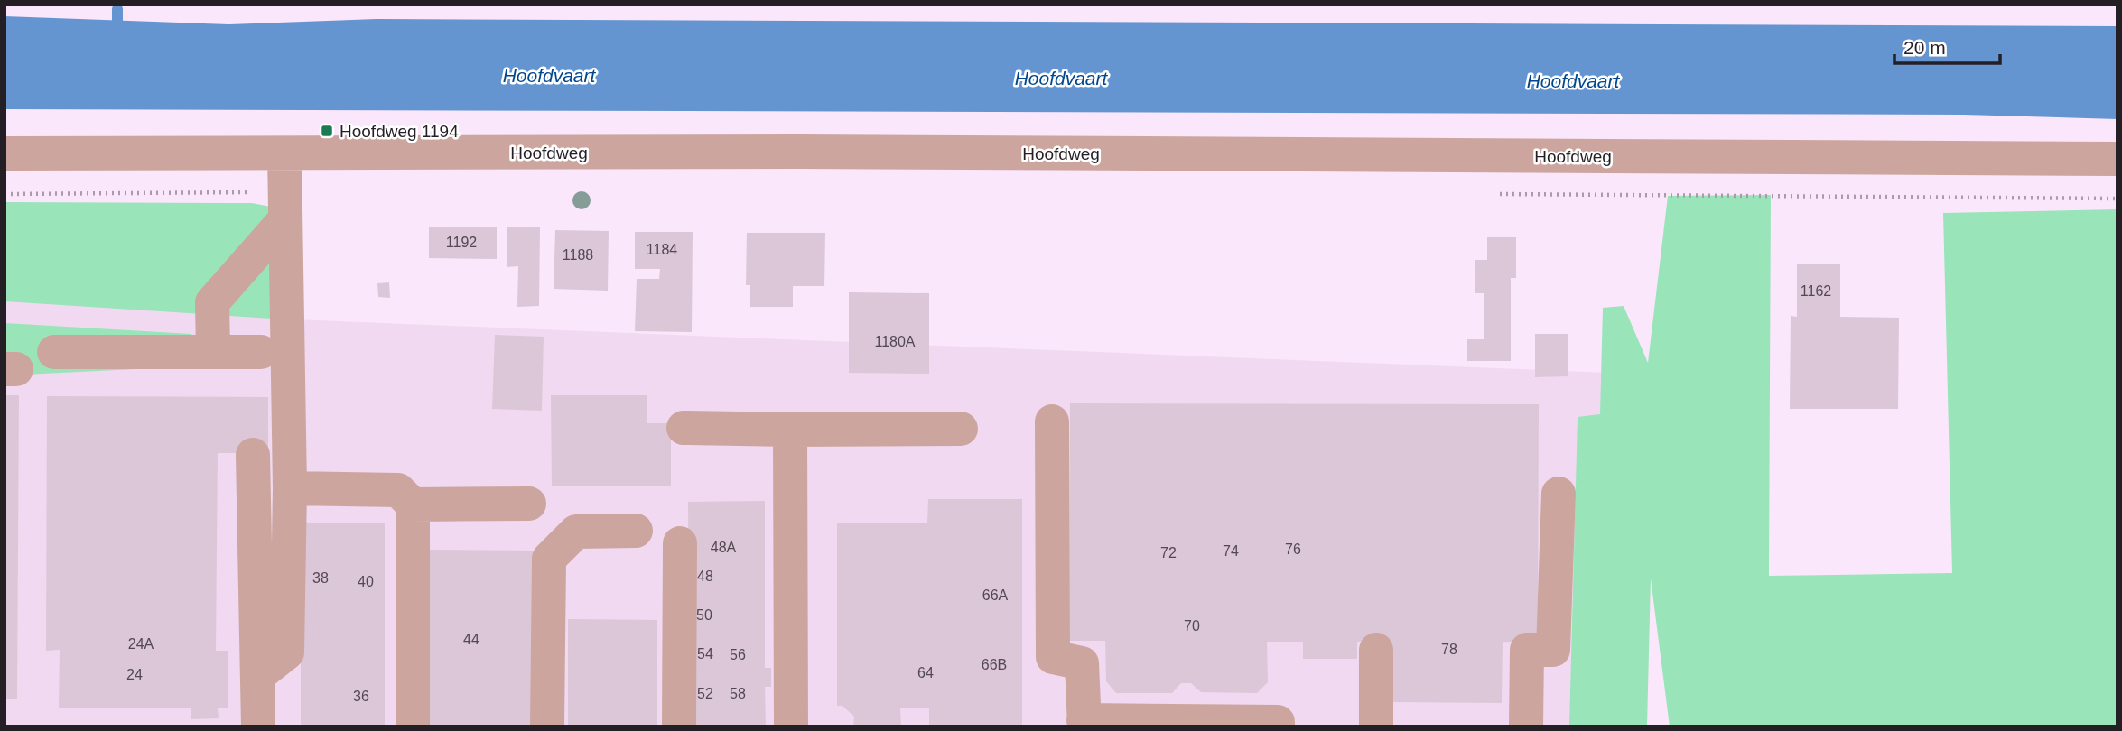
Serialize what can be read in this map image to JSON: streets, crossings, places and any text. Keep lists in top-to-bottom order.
{
  "streets": {
    "street": ["Hoofdweg"]
  },
  "water": ["Hoofdvaart"],
  "places": {
    "transit": ["Hoofdweg 1194"]
  },
  "house_numbers": [
    "1192",
    "1184",
    "1188",
    "1162",
    "1180A",
    "48A",
    "76",
    "74",
    "72",
    "48",
    "38",
    "40",
    "66A",
    "50",
    "70",
    "44",
    "24A",
    "78",
    "54",
    "56",
    "66B",
    "64",
    "24",
    "52",
    "58",
    "36"
  ],
  "scale_bar": "20 m"
}
